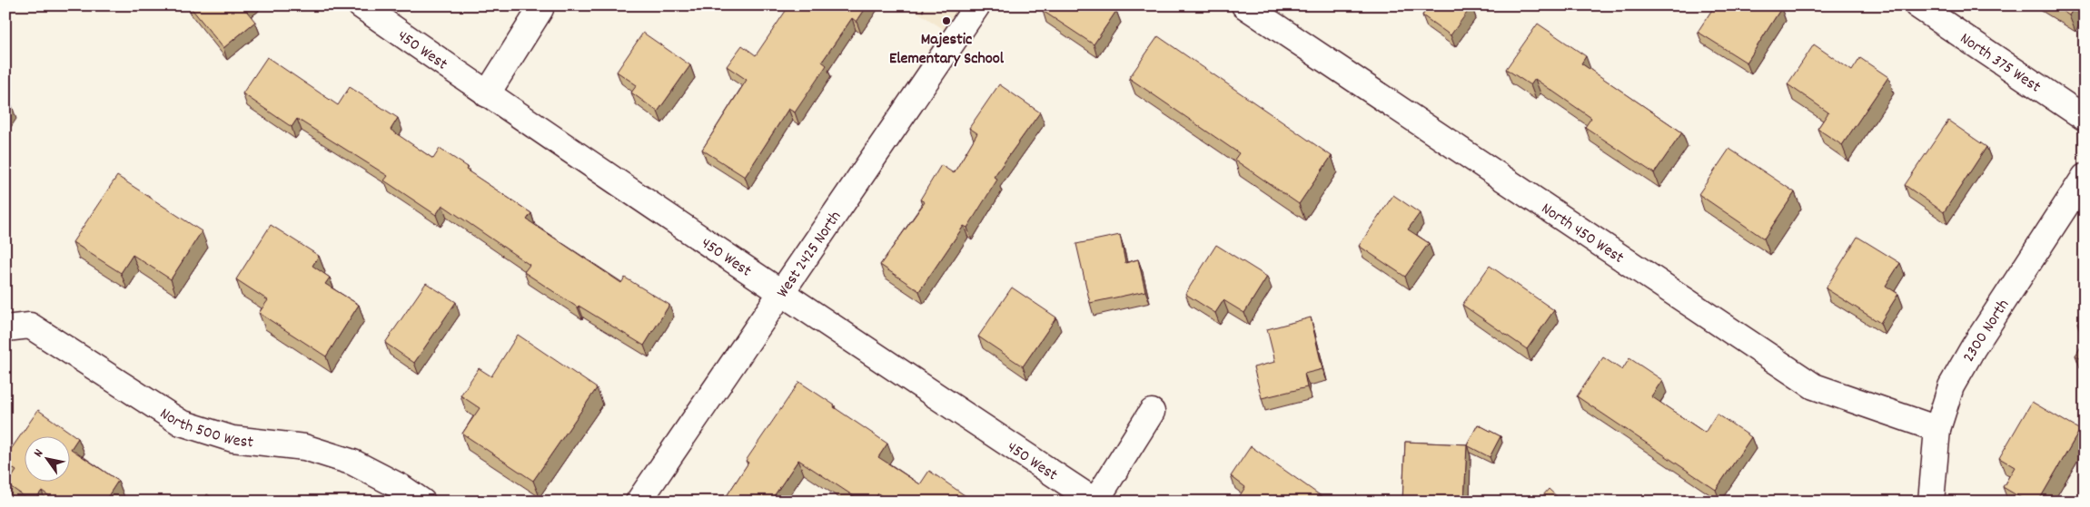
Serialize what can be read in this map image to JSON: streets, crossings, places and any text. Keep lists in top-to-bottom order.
{
  "streets": {
    "street": [
      "450 West",
      "North 375 West",
      "North 450 West",
      "West 2425 North",
      "2300 North",
      "North 500 West"
    ]
  },
  "crossings": [
    ["450 West", "West 2425 North"],
    ["North 450 West", "2300 North"]
  ],
  "places": ["Majestic Elementary School"],
  "north": "top left"
}
